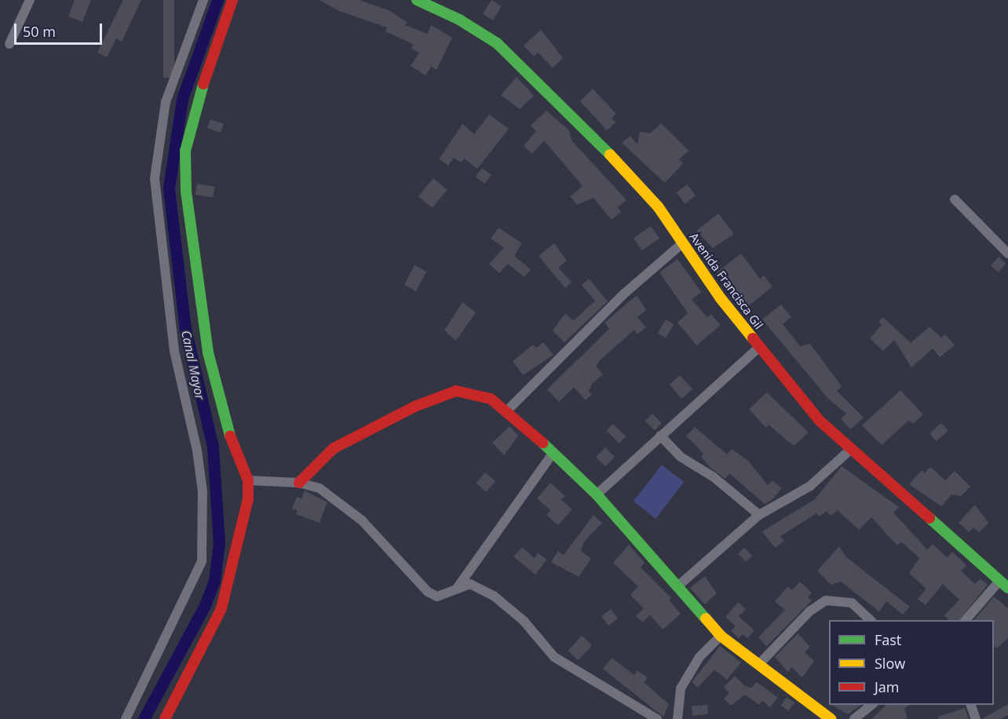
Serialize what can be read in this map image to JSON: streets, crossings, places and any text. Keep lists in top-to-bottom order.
{
  "streets": {
    "street": ["Avenida Francisca Gil"]
  },
  "water": ["Canal Mayor"],
  "legend": ["Fast", "Slow", "Jam"],
  "scale_bar": "50 m"
}
